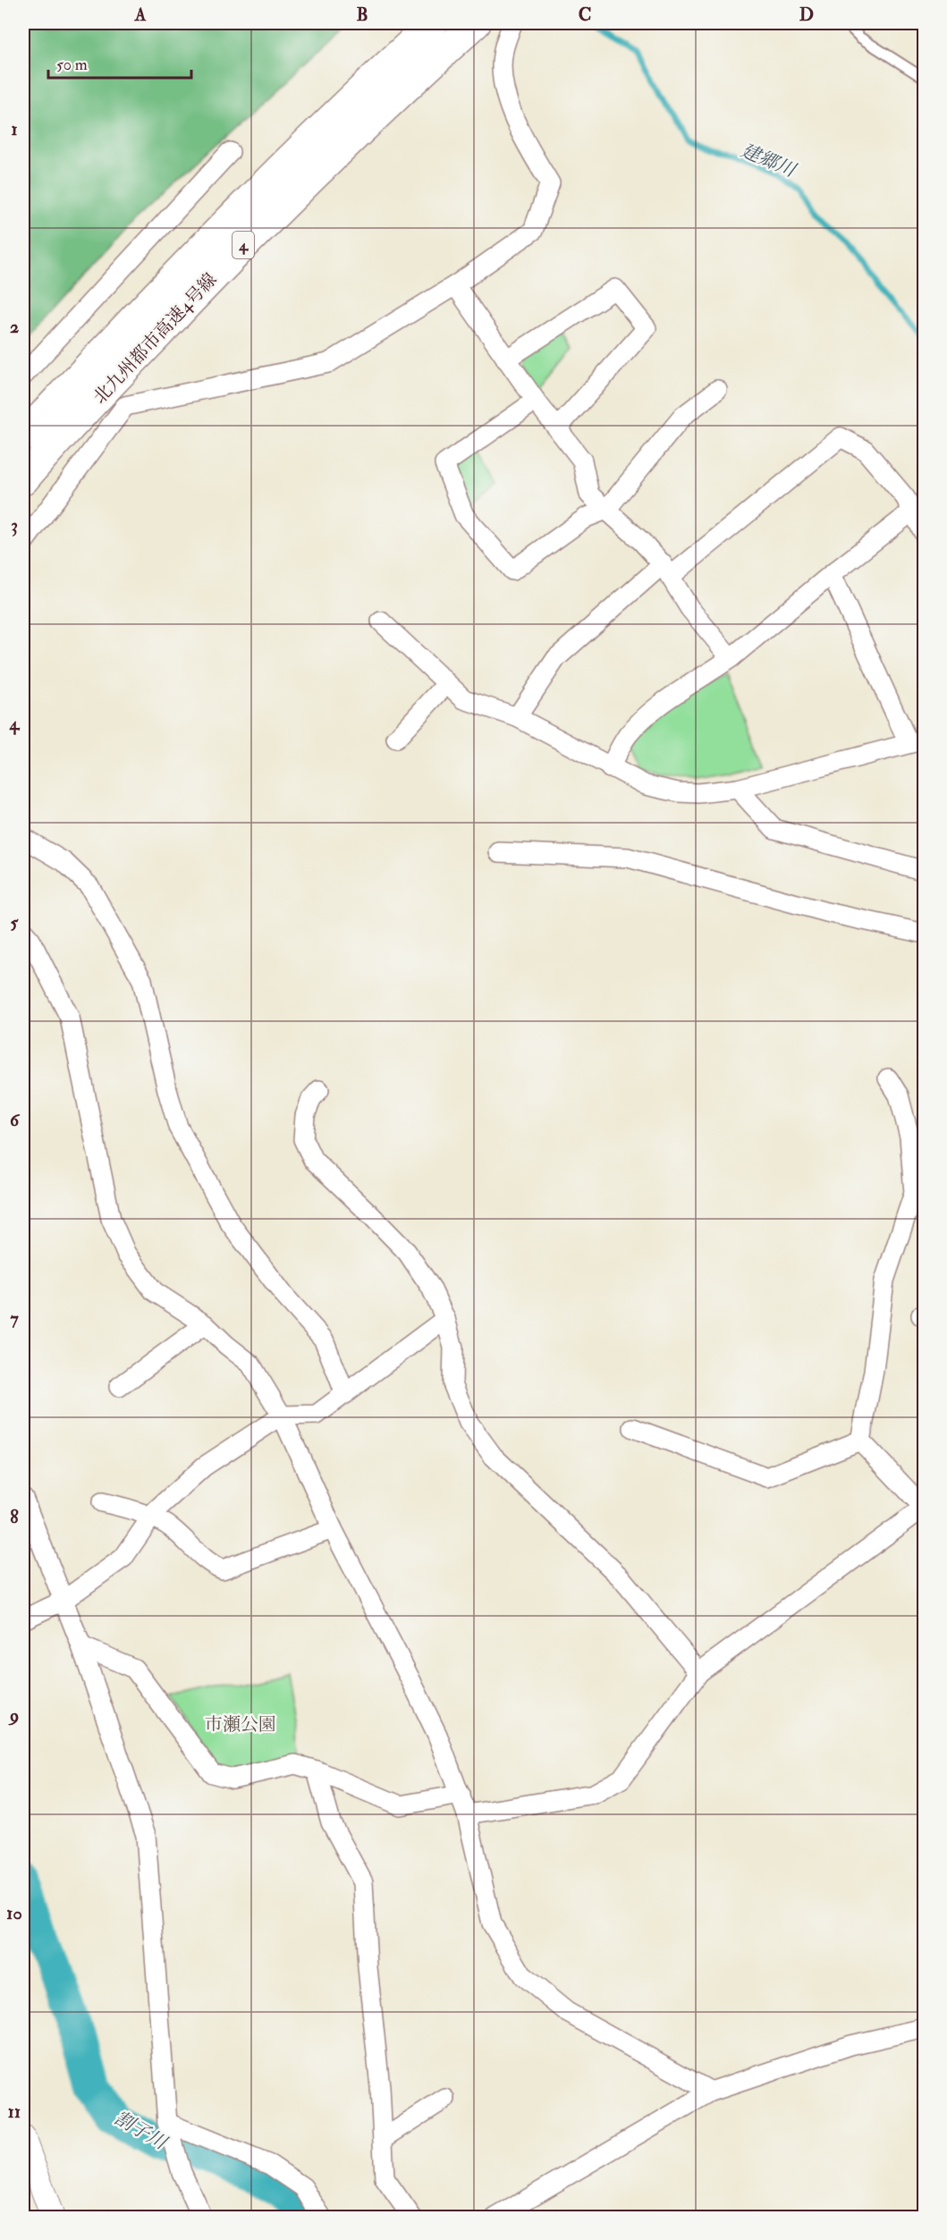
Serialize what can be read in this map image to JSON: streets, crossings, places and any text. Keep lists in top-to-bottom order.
{
  "streets": {
    "highway": ["4", "北九州都市高速4号線"]
  },
  "water": ["建郷川", "割子川"],
  "parks": ["市瀬公園"],
  "scale_bar": "50 m",
  "grid": {
    "columns": [
      "A",
      "B",
      "C",
      "D"
    ],
    "rows": [
      "1",
      "2",
      "3",
      "4",
      "5",
      "6",
      "7",
      "8",
      "9",
      "10",
      "11"
    ]
  }
}
